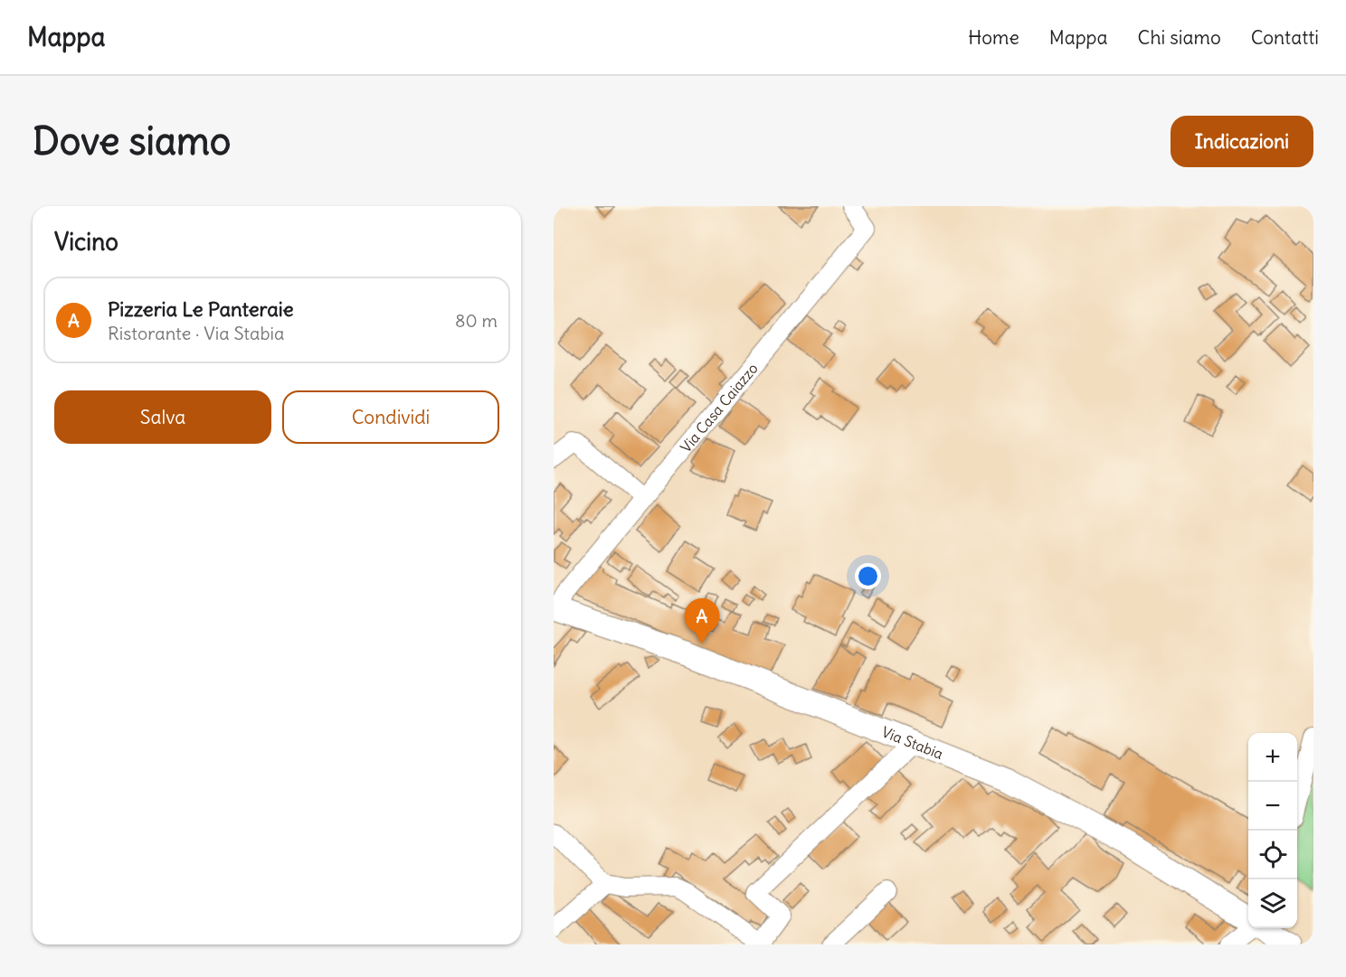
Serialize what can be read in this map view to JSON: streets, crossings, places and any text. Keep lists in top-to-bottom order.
{
  "streets": {
    "main road": ["Via Stabia"],
    "street": ["Via Casa Caiazzo"]
  },
  "crossings": [
    ["Via Casa Caiazzo", "Via Stabia"]
  ],
  "page": {
    "header": "Mappa",
    "nav": [
      "Home",
      "Mappa",
      "Chi siamo",
      "Contatti"
    ],
    "buttons": [
      "Indicazioni",
      ["Salva", "Condividi"]
    ],
    "title": "Dove siamo",
    "heading": "Vicino",
    "list": [
      {
        "mark": "A",
        "name": "Pizzeria Le Panteraie",
        "note": "Ristorante · Via Stabia",
        "value": "80 m"
      }
    ],
    "pins": "A",
    "map_buttons": ["+", "−"]
  }
}
